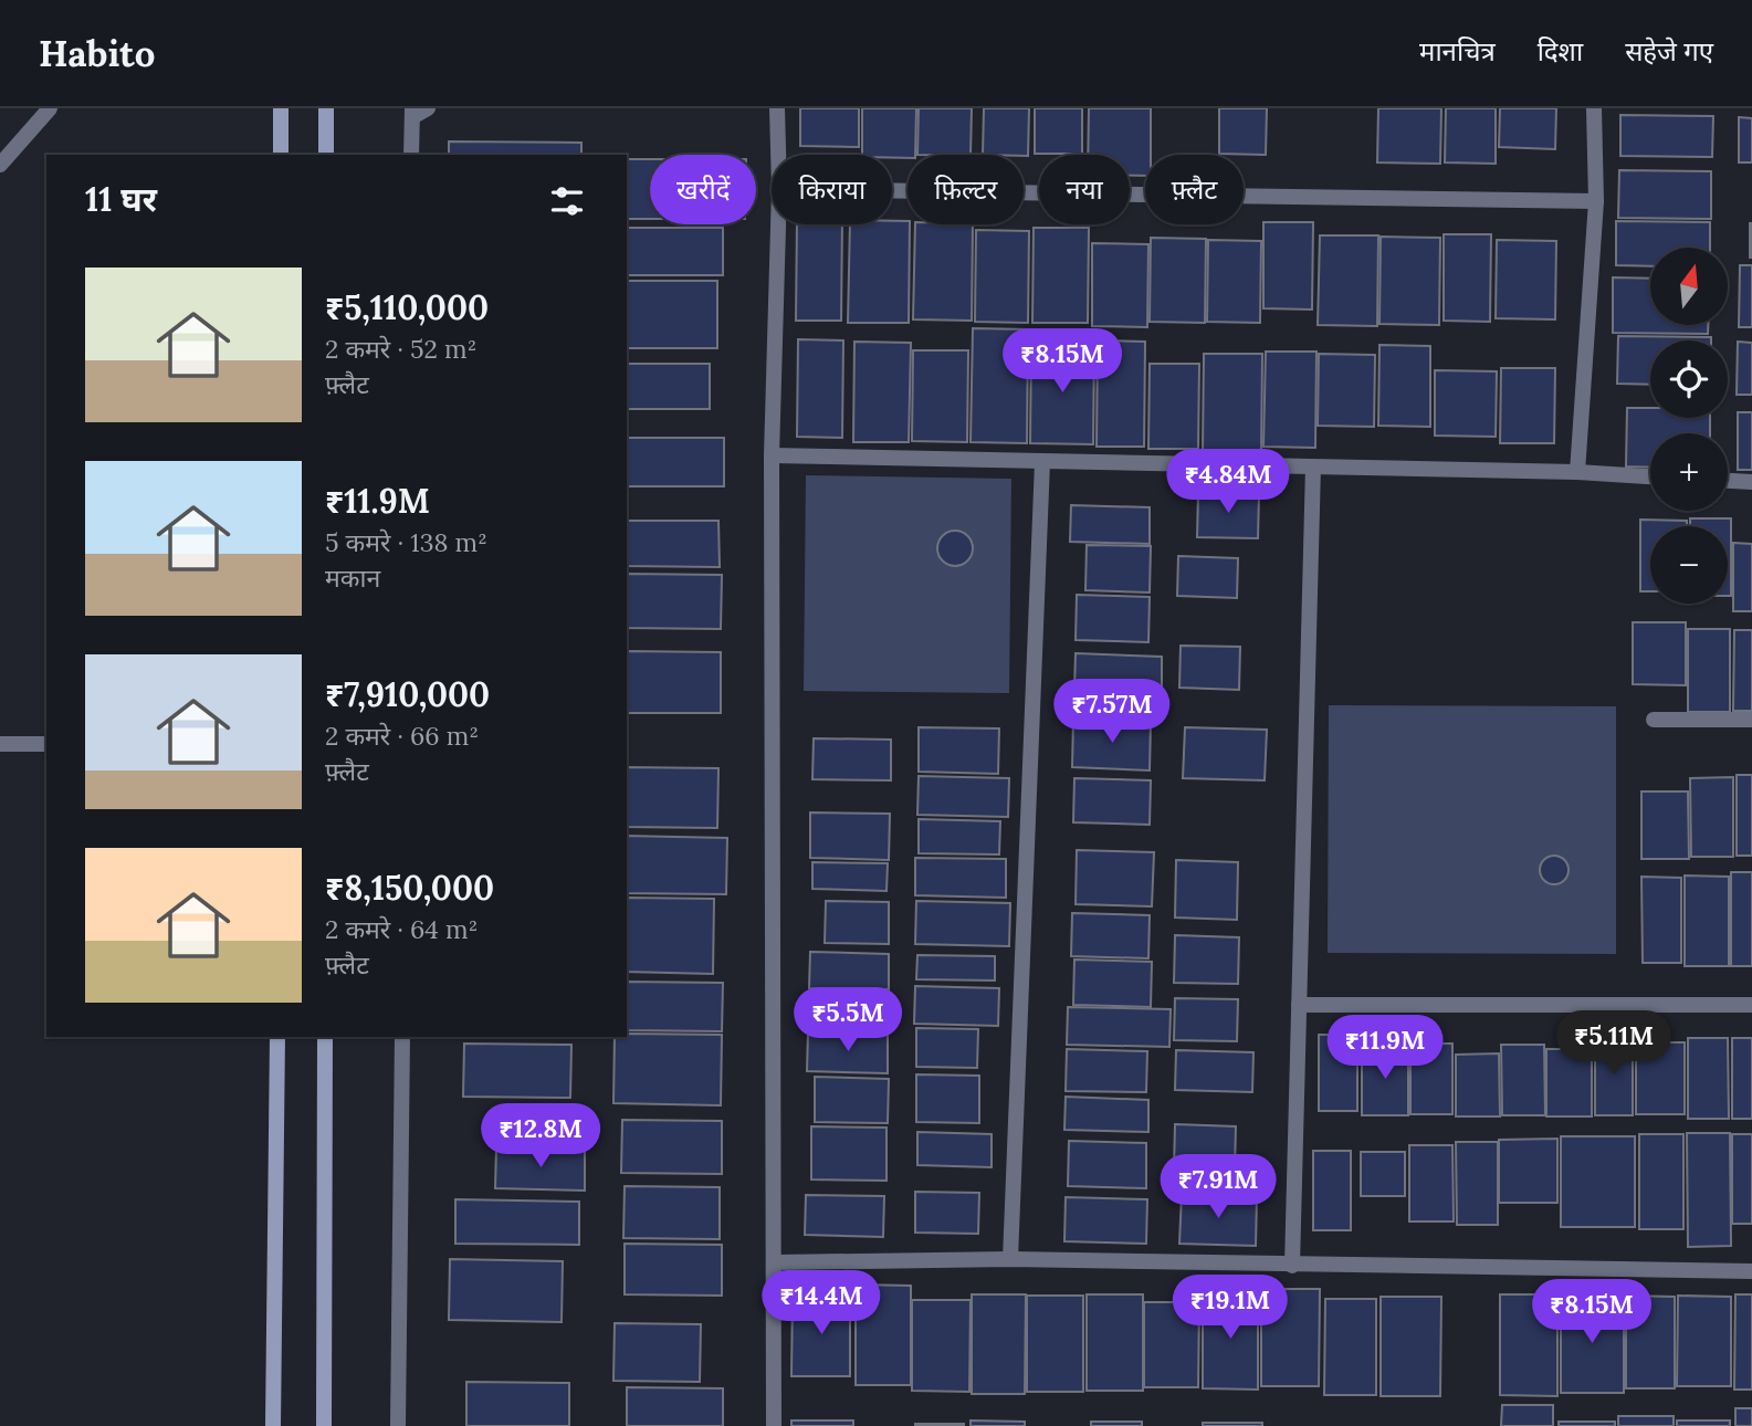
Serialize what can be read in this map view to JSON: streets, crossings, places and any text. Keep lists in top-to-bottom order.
{
  "north": "top",
  "page": {
    "header": "Habito",
    "nav": ["मानचित्र", "दिशा", "सहेजे गए"],
    "chip": [
      "खरीदें",
      "किराया",
      "फ़िल्टर",
      "नया",
      "फ़्लैट"
    ],
    "heading": "11 घर",
    "map_buttons": ["+", "−"],
    "list": [
      {
        "name": "₹5,110,000",
        "note": "2 कमरे · 52 m² · फ़्लैट"
      },
      {
        "name": "₹11.9M",
        "note": "5 कमरे · 138 m² · मकान"
      },
      {
        "name": "₹7,910,000",
        "note": "2 कमरे · 66 m² · फ़्लैट"
      },
      {
        "name": "₹8,150,000",
        "note": "2 कमरे · 64 m² · फ़्लैट"
      }
    ],
    "price": [
      "₹8.15M",
      "₹4.84M",
      "₹7.57M",
      "₹5.5M",
      "₹5.11M",
      "₹11.9M",
      "₹12.8M",
      "₹7.91M",
      "₹14.4M",
      "₹19.1M",
      "₹8.15M"
    ]
  }
}
